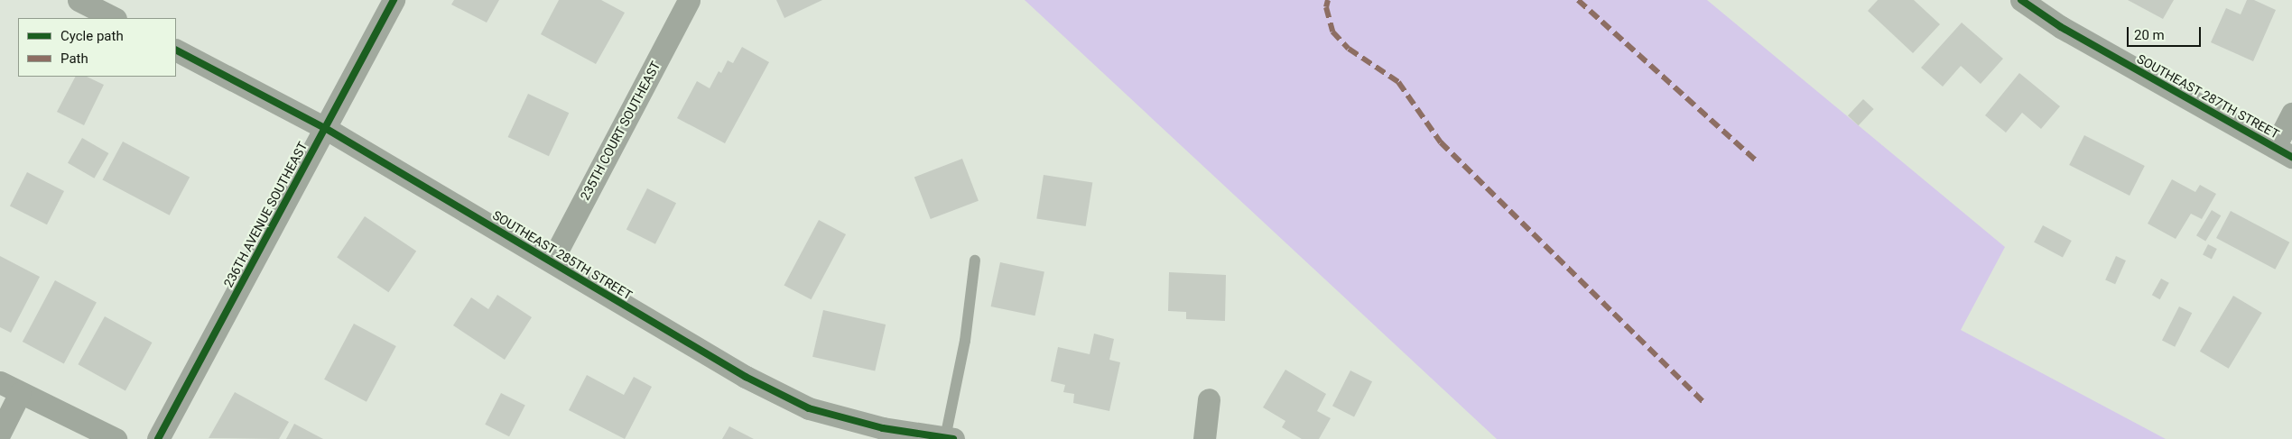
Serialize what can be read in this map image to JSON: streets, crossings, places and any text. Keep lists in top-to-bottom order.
{
  "streets": {
    "street": [
      "SOUTHEAST 287TH STREET",
      "235TH COURT SOUTHEAST",
      "236TH AVENUE SOUTHEAST",
      "SOUTHEAST 285TH STREET"
    ]
  },
  "crossings": [
    ["235TH COURT SOUTHEAST", "SOUTHEAST 285TH STREET"],
    ["236TH AVENUE SOUTHEAST", "SOUTHEAST 285TH STREET"]
  ],
  "legend": ["Cycle path", "Path"],
  "scale_bar": "20 m"
}
